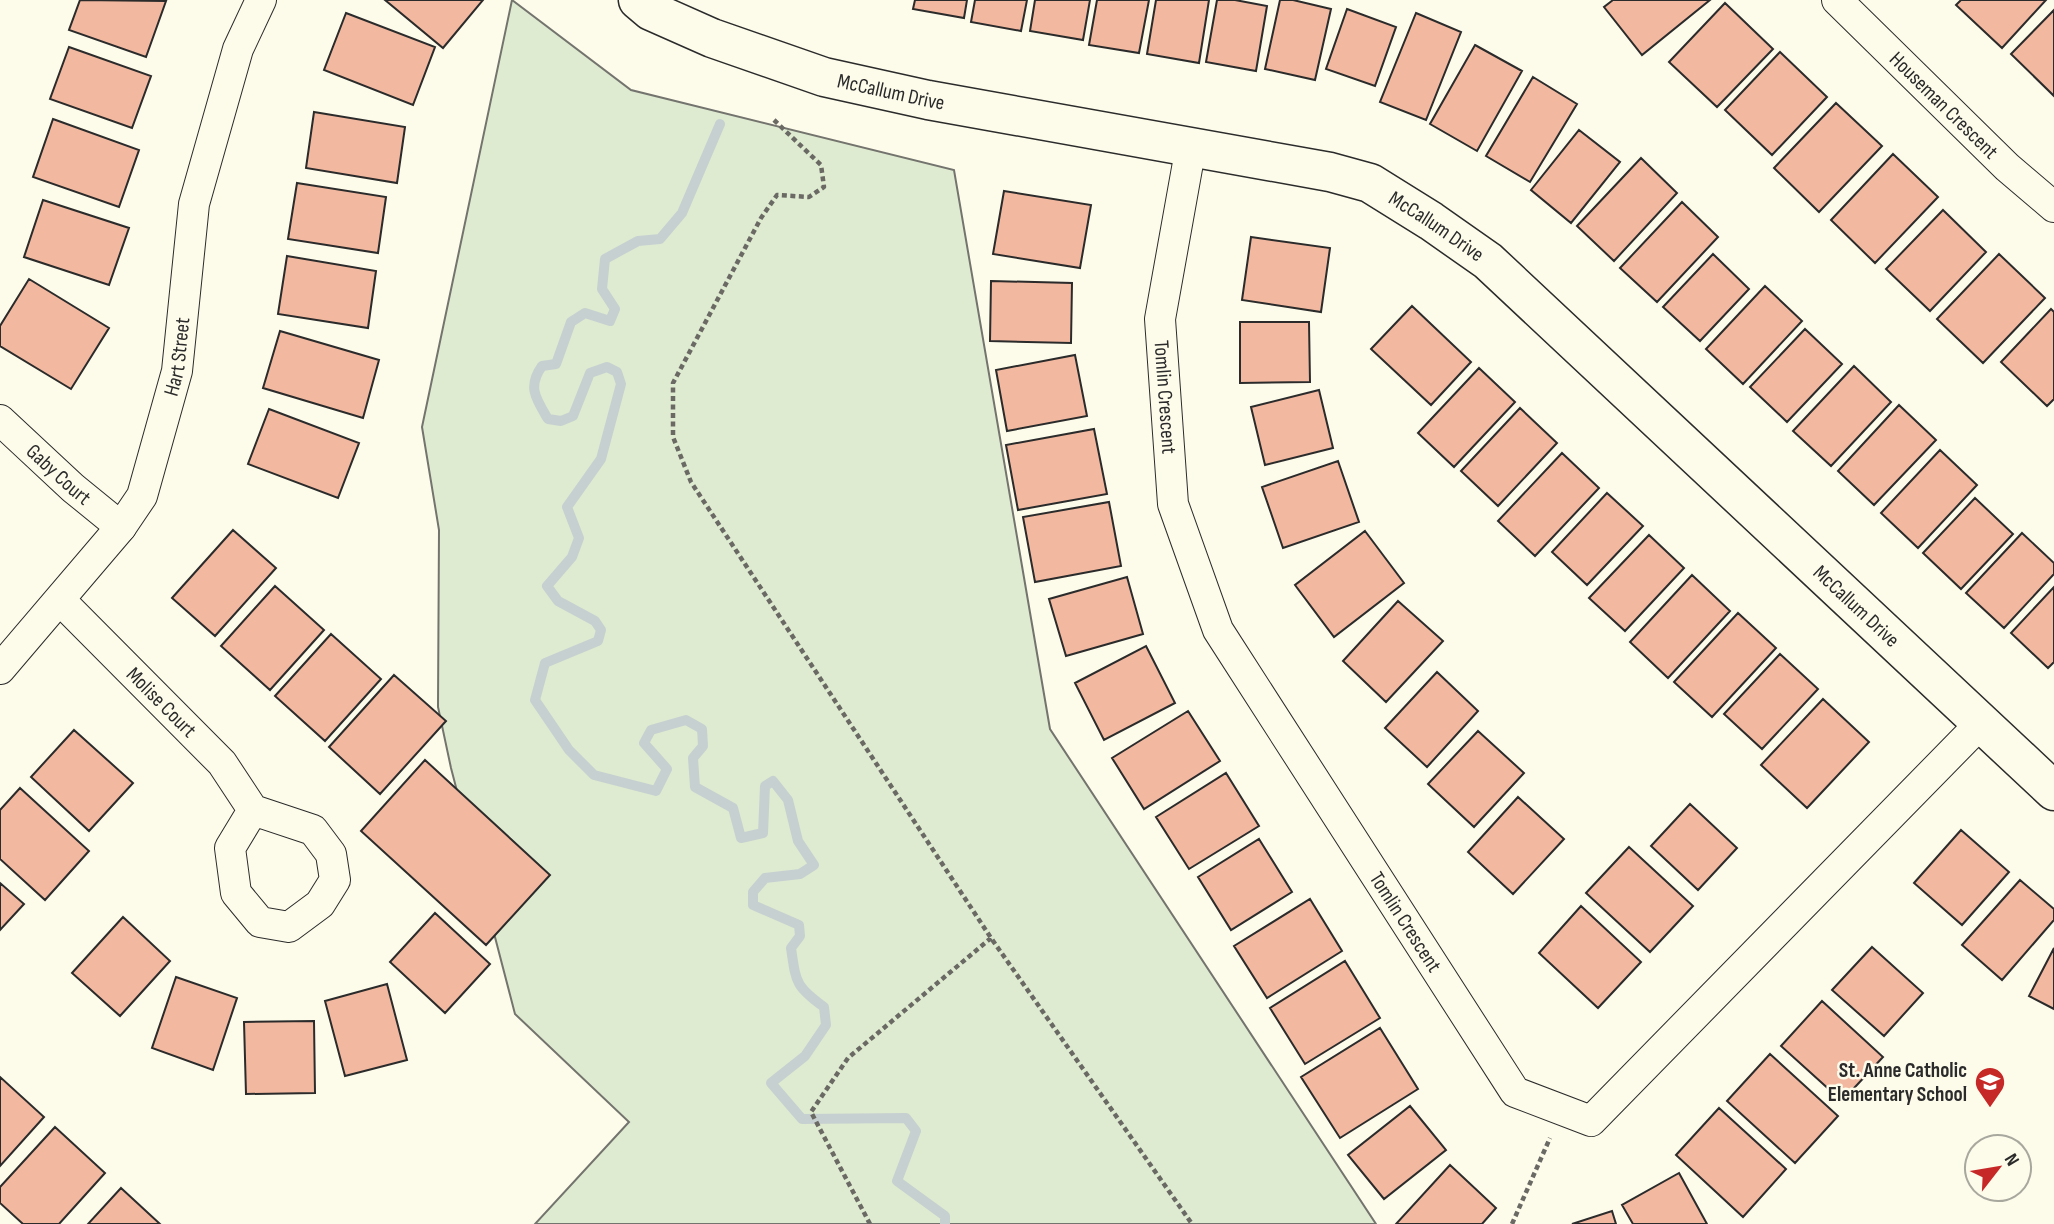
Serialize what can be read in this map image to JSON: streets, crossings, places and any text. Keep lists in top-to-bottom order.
{
  "streets": {
    "street": [
      "McCallum Drive",
      "Houseman Crescent",
      "Hart Street",
      "Tomlin Crescent",
      "Gaby Court",
      "Molise Court"
    ]
  },
  "crossings": [
    ["McCallum Drive", "Tomlin Crescent"],
    ["Hart Street", "Gaby Court"],
    ["Hart Street", "Molise Court"]
  ],
  "places": {
    "school or university": ["St. Anne Catholic Elementary School"]
  },
  "north": "top right"
}
